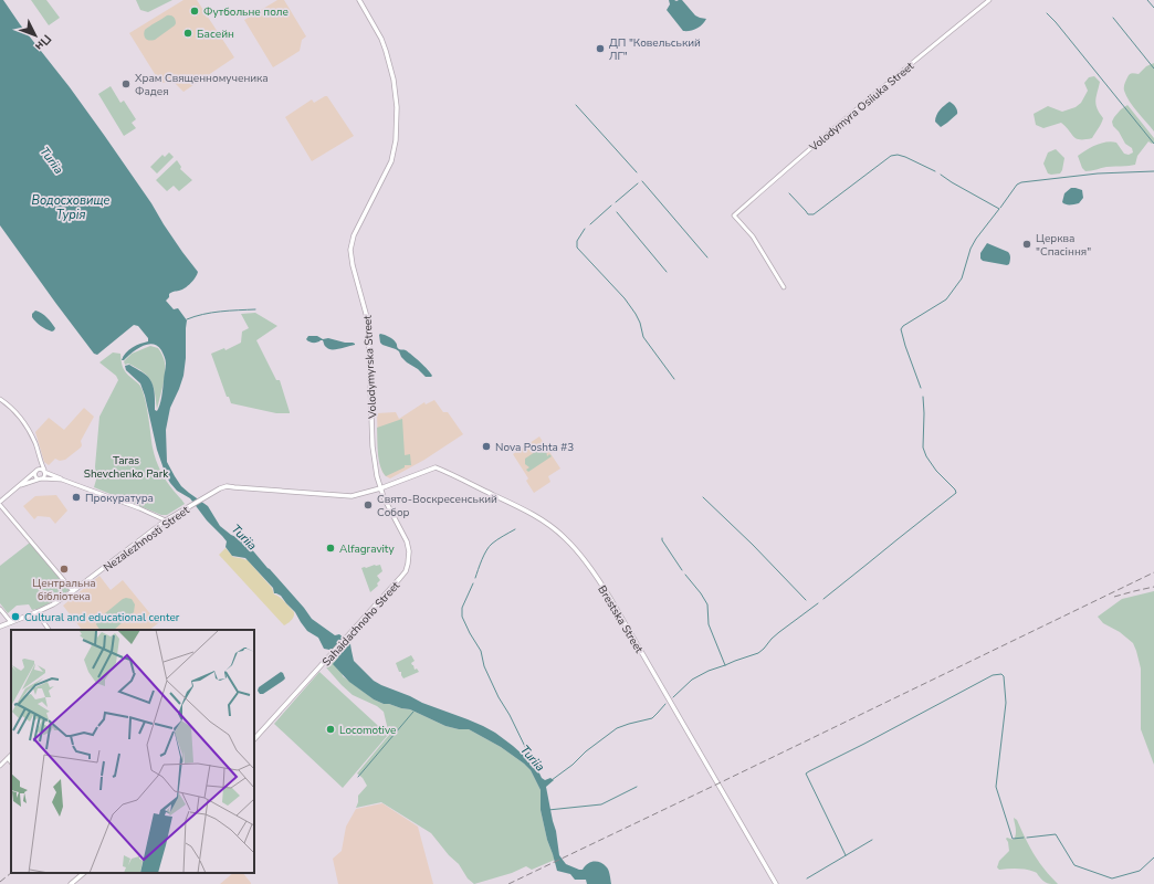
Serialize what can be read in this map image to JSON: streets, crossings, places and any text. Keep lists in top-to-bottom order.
{
  "streets": {
    "main road": [
      "Volodymyrska Street",
      "Nezalezhnosti Street",
      "Brestska Street",
      "Sahaidachnoho Street"
    ],
    "street": ["Volodymyra Osiiuka Street"]
  },
  "crossings": [
    ["Volodymyrska Street", "Nezalezhnosti Street"],
    ["Volodymyrska Street", "Brestska Street"],
    ["Volodymyrska Street", "Sahaidachnoho Street"],
    ["Nezalezhnosti Street", "Brestska Street"],
    ["Nezalezhnosti Street", "Sahaidachnoho Street"],
    ["Brestska Street", "Sahaidachnoho Street"]
  ],
  "water": ["Turiia", "Водосховище Турія"],
  "parks": ["Taras Shevchenko Park"],
  "places": [
    "Футбольне поле",
    "Басейн",
    "ДП \"Ковельський ЛГ\"",
    "Храм Священномученика Фадея",
    "Церква \"Спасіння\"",
    "Nova Poshta #3",
    "Прокуратура",
    "Свято-Воскресенський Собор",
    "Alfagravity",
    "Центральна бібліотека",
    "Cultural and educational center",
    "Locomotive"
  ],
  "north": "bottom right"
}
